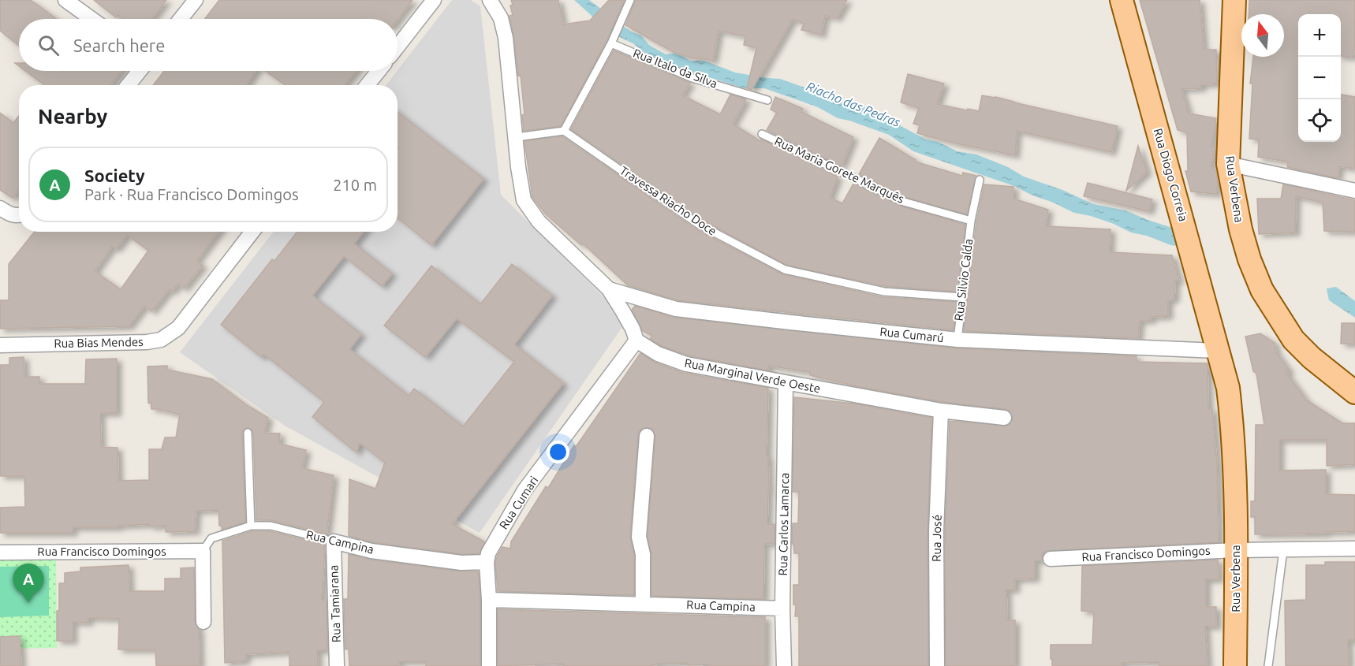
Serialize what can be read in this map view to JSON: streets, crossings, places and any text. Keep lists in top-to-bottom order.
{
  "streets": {
    "main road": ["Rua Diogo Correia", "Rua Verbena"],
    "street": [
      "Rua Cumarú",
      "Rua Bias Mendes",
      "Rua Marginal Verde Oeste",
      "Rua Cumari",
      "Rua Carlos Lamarca",
      "Rua José",
      "Rua Campina",
      "Rua Francisco Domingos",
      "Rua Tamiarana"
    ],
    "lane": [
      "Rua Italo da Silva",
      "Rua Maria Gorete Marquês",
      "Travessa Riacho Doce",
      "Rua Silvio Calda"
    ]
  },
  "crossings": [
    ["Rua Maria Gorete Marquês", "Rua Silvio Calda"],
    ["Rua Diogo Correia", "Rua Verbena"],
    ["Rua Diogo Correia", "Rua Cumarú"],
    ["Rua Verbena", "Rua Cumarú"],
    ["Rua Verbena", "Rua Francisco Domingos"],
    ["Travessa Riacho Doce", "Rua Silvio Calda"],
    ["Rua Silvio Calda", "Rua Cumarú"],
    ["Rua Marginal Verde Oeste", "Rua Cumari"],
    ["Rua Marginal Verde Oeste", "Rua Carlos Lamarca"],
    ["Rua Marginal Verde Oeste", "Rua José"],
    ["Rua Cumari", "Rua Campina"],
    ["Rua Carlos Lamarca", "Rua Campina"],
    ["Rua Campina", "Rua Francisco Domingos"],
    ["Rua Campina", "Rua Tamiarana"]
  ],
  "water": ["Riacho das Pedras"],
  "north": "top",
  "page": {
    "map_buttons": ["+", "−"],
    "search": "Search here",
    "heading": "Nearby",
    "list": [
      {
        "mark": "A",
        "name": "Society",
        "note": "Park · Rua Francisco Domingos",
        "value": "210 m"
      }
    ],
    "pins": "A"
  }
}
